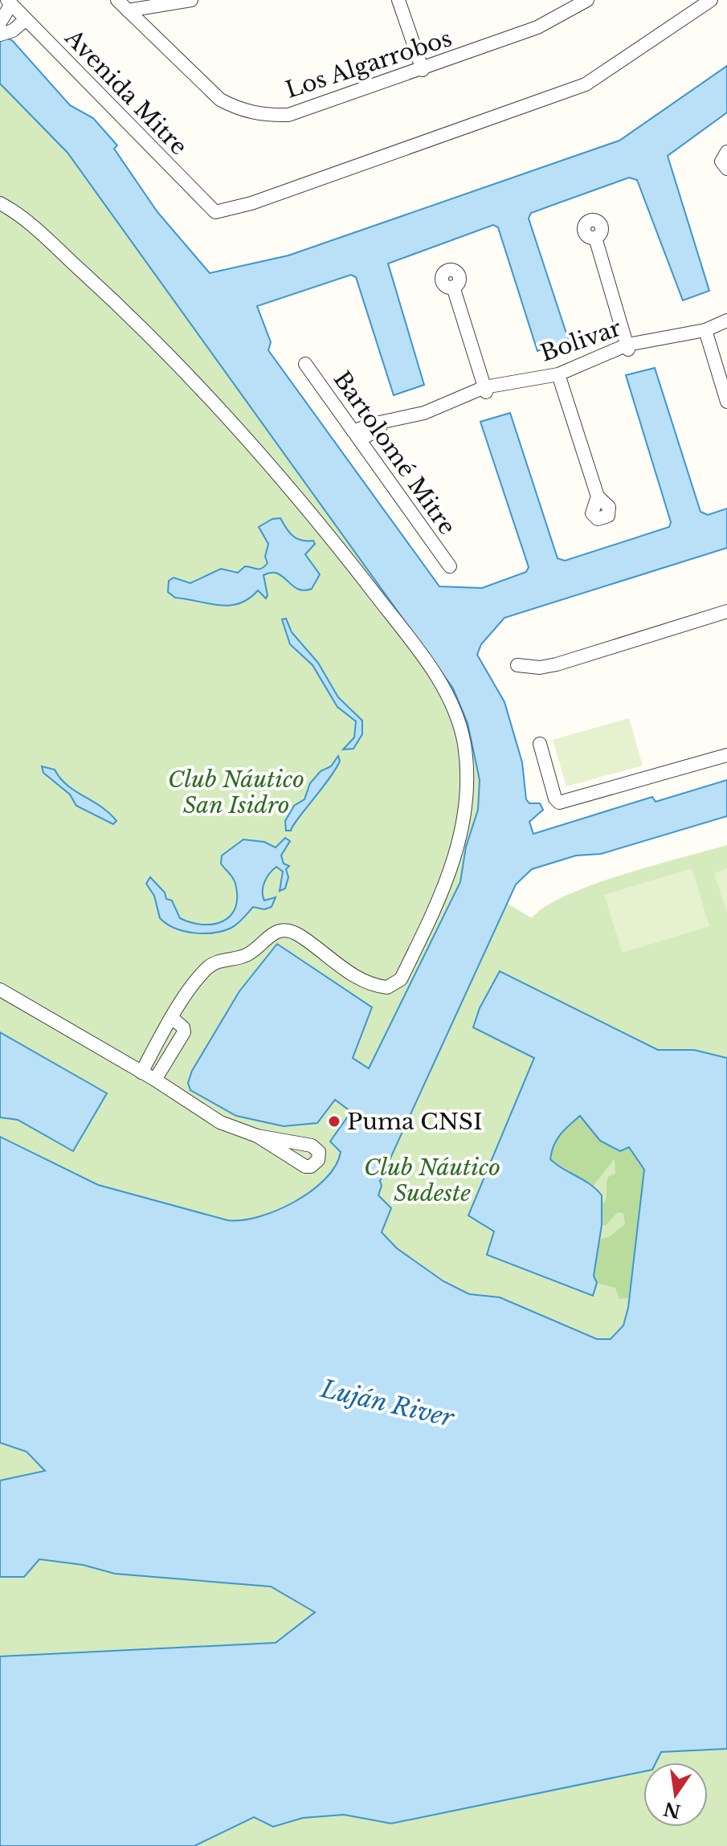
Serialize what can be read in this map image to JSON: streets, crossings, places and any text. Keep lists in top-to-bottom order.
{
  "streets": {
    "street": [
      "Los Algarrobos",
      "Avenida Mitre",
      "Bolivar",
      "Bartolomé Mitre"
    ]
  },
  "crossings": [
    ["Bolivar", "Bartolomé Mitre"]
  ],
  "water": ["Luján River"],
  "parks": ["Club Náutico San Isidro", "Club Náutico Sudeste"],
  "places": ["Puma CNSI"],
  "north": "bottom"
}
